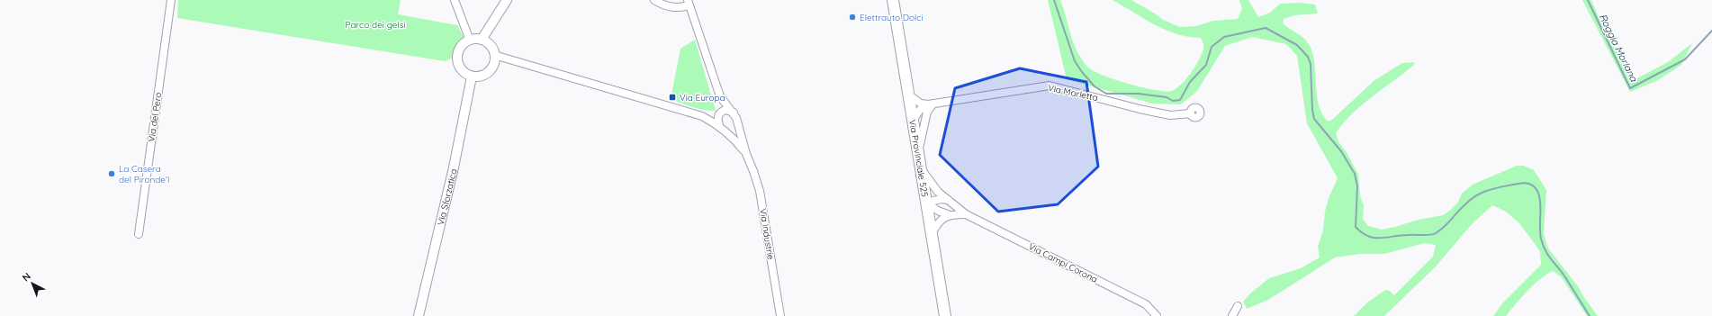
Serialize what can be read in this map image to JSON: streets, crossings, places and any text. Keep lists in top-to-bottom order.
{
  "streets": {
    "main road": ["Via Provinciale 525"],
    "street": [
      "Via Morletta",
      "Via del Pero",
      "Via Sforzatica",
      "Via Industrie",
      "Via Campi Corona"
    ]
  },
  "crossings": [
    ["Via Provinciale 525", "Via Campi Corona"]
  ],
  "water": ["Roggia Morlana"],
  "parks": ["Parco dei gelsi"],
  "places": {
    "other": ["Elettrauto Dolci", "La Casera del Pironde'l"],
    "transit": ["Via Europa"]
  },
  "north": "top left"
}
